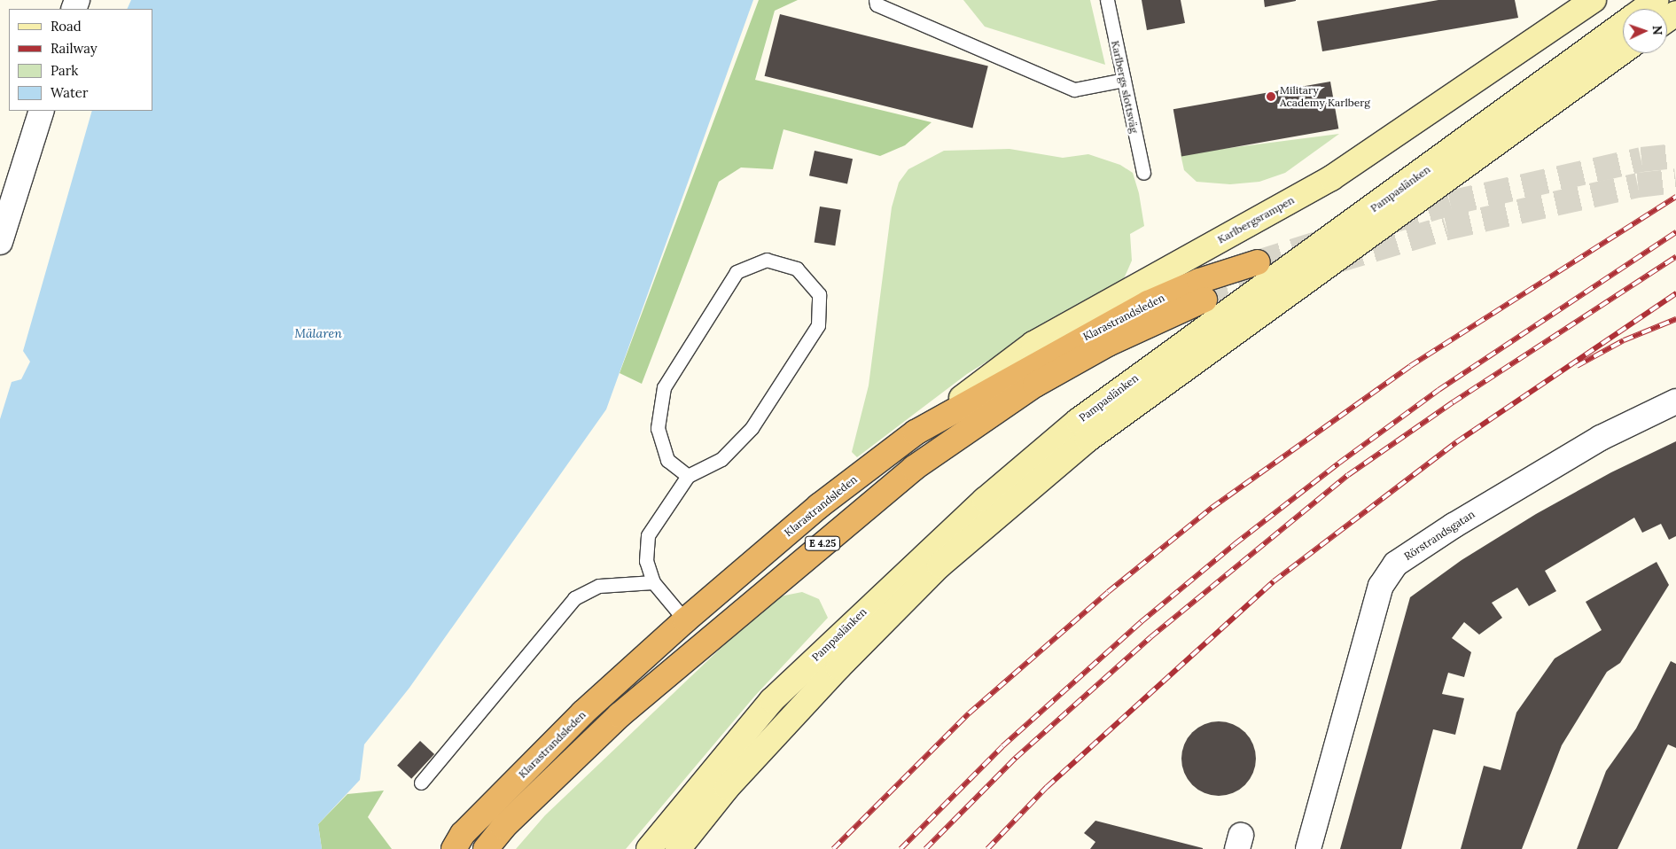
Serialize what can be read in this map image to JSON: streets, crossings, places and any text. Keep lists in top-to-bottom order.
{
  "streets": {
    "highway": ["Klarastrandsleden", "E 4.25"],
    "main road": ["Pampaslänken", "Karlbergsrampen"],
    "street": ["Rörstrandsgatan"],
    "lane": ["Karlbergs slottsväg"]
  },
  "crossings": [
    ["Karlbergsrampen", "Klarastrandsleden"]
  ],
  "water": ["Mälaren"],
  "places": ["Military Academy Karlberg"],
  "legend": [
    "Road",
    "Railway",
    "Park",
    "Water"
  ],
  "north": "right"
}
